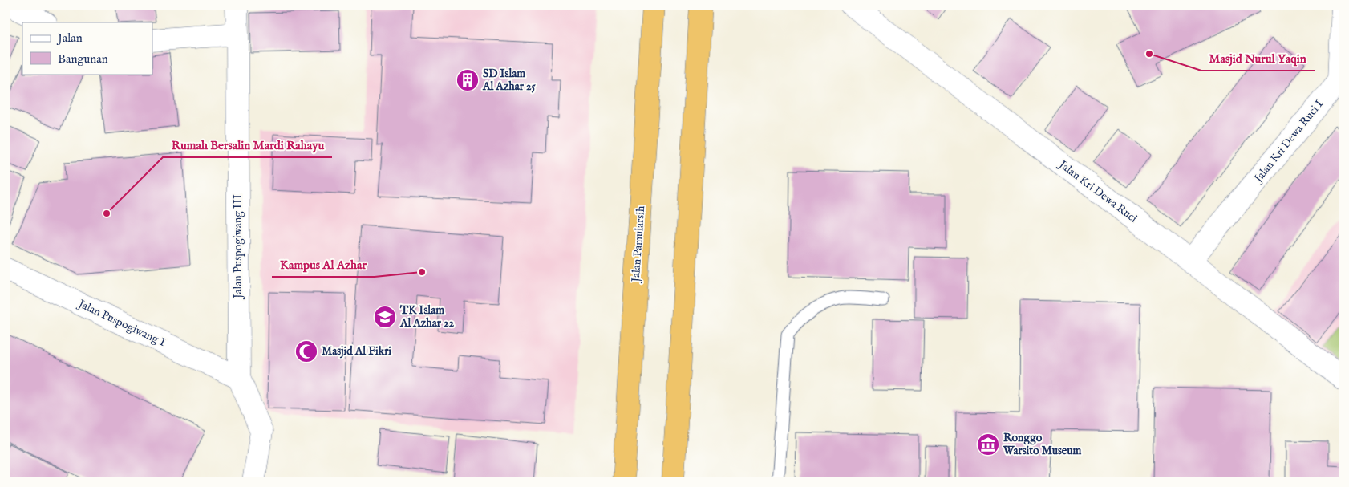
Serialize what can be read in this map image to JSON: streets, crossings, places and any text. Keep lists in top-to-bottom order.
{
  "streets": {
    "highway": ["Jalan Pamularsih"],
    "street": [
      "Jalan Kri Dewa Ruci I",
      "Jalan Kri Dewa Ruci",
      "Jalan Puspogiwang III",
      "Jalan Puspogiwang I"
    ]
  },
  "crossings": [
    ["Jalan Kri Dewa Ruci I", "Jalan Kri Dewa Ruci"],
    ["Jalan Puspogiwang III", "Jalan Puspogiwang I"]
  ],
  "places": {
    "other": ["Masjid Nurul Yaqin", "Rumah Bersalin Mardi Rahayu", "Kampus Al Azhar"],
    "building": ["SD Islam Al Azhar 25"],
    "school or university": ["TK Islam Al Azhar 22"],
    "mosque": ["Masjid Al Fikri"],
    "museum": ["Ronggo Warsito Museum"]
  },
  "legend": ["Jalan", "Bangunan"]
}
